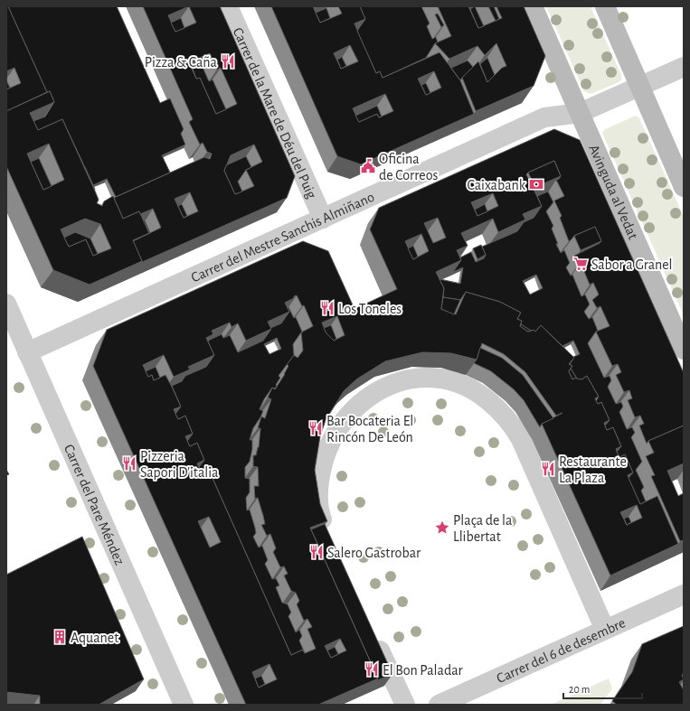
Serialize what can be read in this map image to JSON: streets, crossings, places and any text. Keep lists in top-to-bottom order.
{
  "streets": {
    "street": [
      "Carrer de la Mare de Déu del Puig",
      "Avinguda al Vedat",
      "Carrer del Mestre Sanchis Almiñano",
      "Carrer del Pare Méndez",
      "Carrer del 6 de desembre"
    ]
  },
  "crossings": [
    ["Carrer de la Mare de Déu del Puig", "Carrer del Mestre Sanchis Almiñano"],
    ["Avinguda al Vedat", "Carrer del Mestre Sanchis Almiñano"],
    ["Carrer del Mestre Sanchis Almiñano", "Carrer del Pare Méndez"]
  ],
  "places": {
    "restaurant": [
      "Pizza & Caña",
      "Los Toneles",
      "Bar Bocateria El Rincón De León",
      "Pizzeria Sapori D'italia",
      "Restaurante La Plaza",
      "Salero Gastrobar",
      "El Bon Paladar"
    ],
    "public building": ["Oficina de Correos"],
    "bank": ["Caixabank"],
    "supermarket": ["Sabor a Granel"],
    "place": ["Plaça de la Llibertat"],
    "building": ["Aquanet"]
  },
  "scale_bar": "20 m"
}
